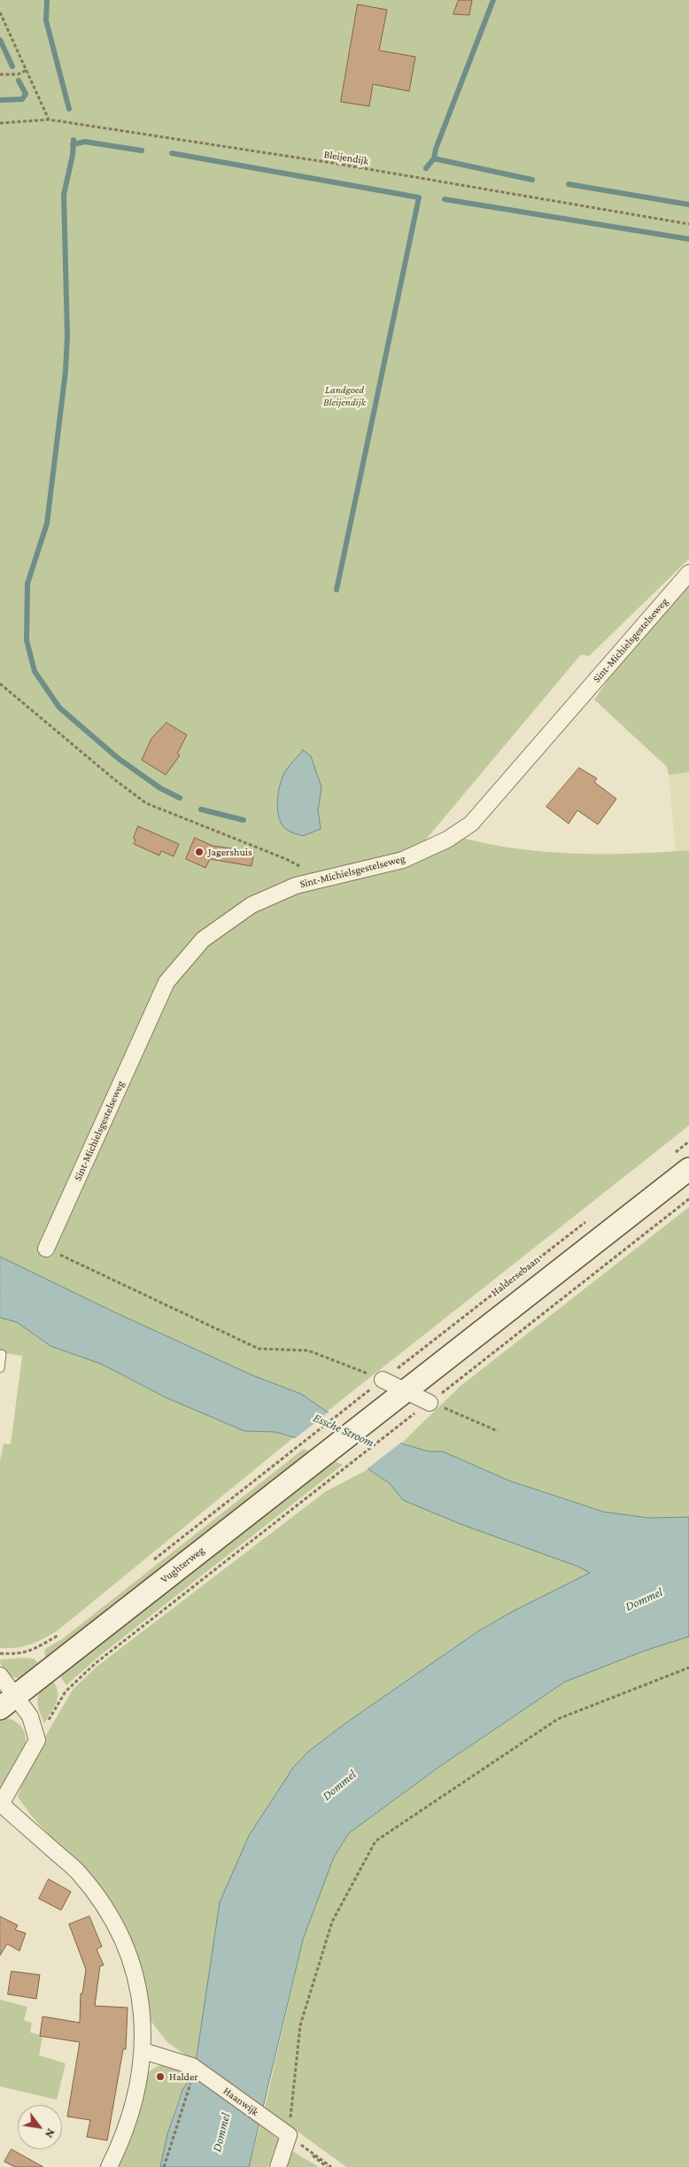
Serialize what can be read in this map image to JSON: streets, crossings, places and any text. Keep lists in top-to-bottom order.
{
  "streets": {
    "main road": ["Haldersebaan", "Vughterweg"],
    "street": ["Sint-Michielsgestelseweg", "Haanwijk"],
    "path": ["Bleijendijk"]
  },
  "crossings": [
    ["Haldersebaan", "Vughterweg"]
  ],
  "water": ["Essche Stroom", "Dommel"],
  "parks": ["Landgoed Bleijendijk"],
  "places": ["Jagershuis", "Halder"],
  "north": "bottom right"
}
